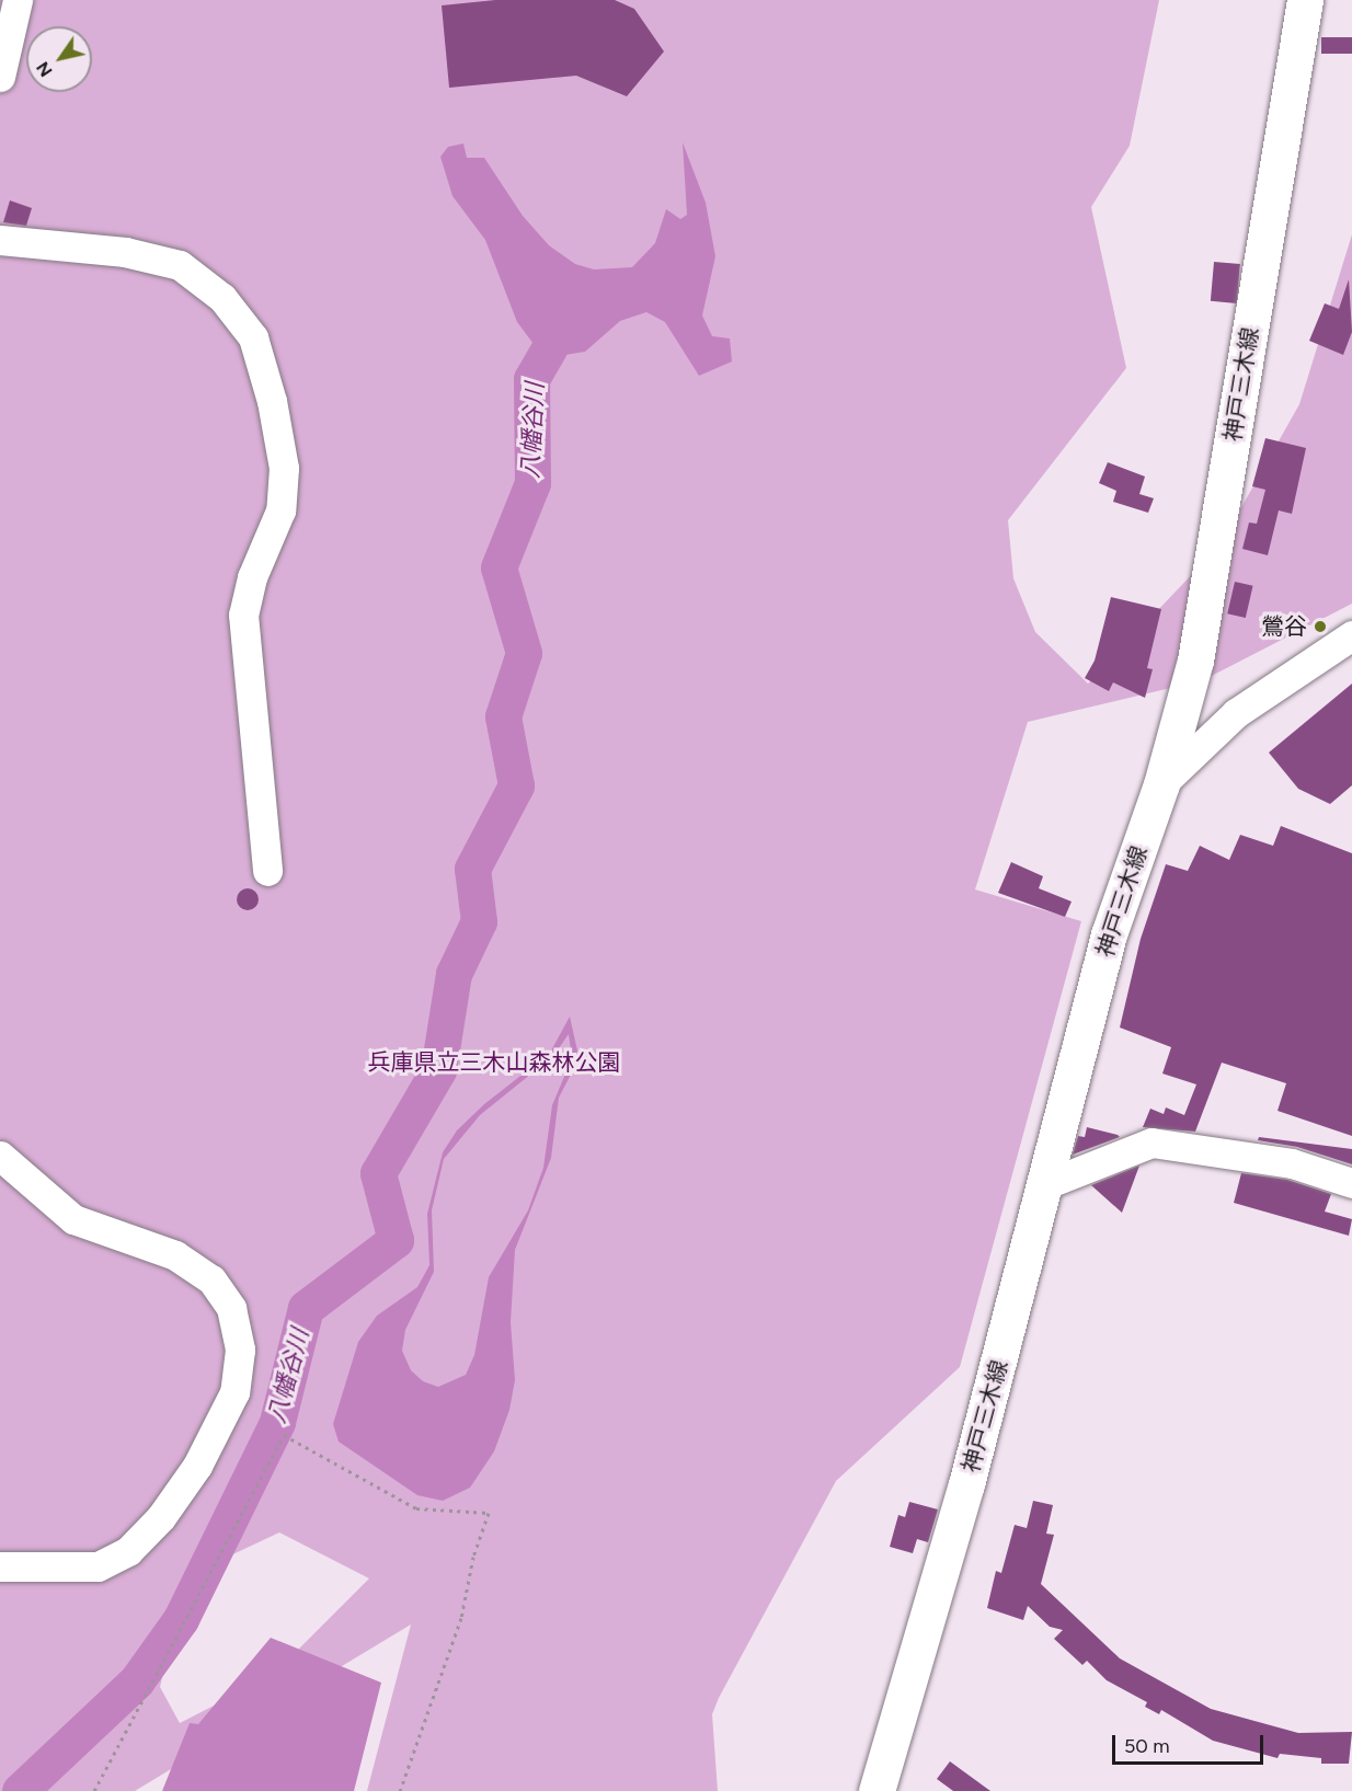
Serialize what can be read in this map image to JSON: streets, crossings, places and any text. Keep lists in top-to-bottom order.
{
  "streets": {
    "main road": ["神戸三木線"]
  },
  "water": ["八幡谷川"],
  "parks": ["兵庫県立三木山森林公園"],
  "places": ["鶯谷"],
  "scale_bar": "50 m",
  "north": "bottom left"
}
